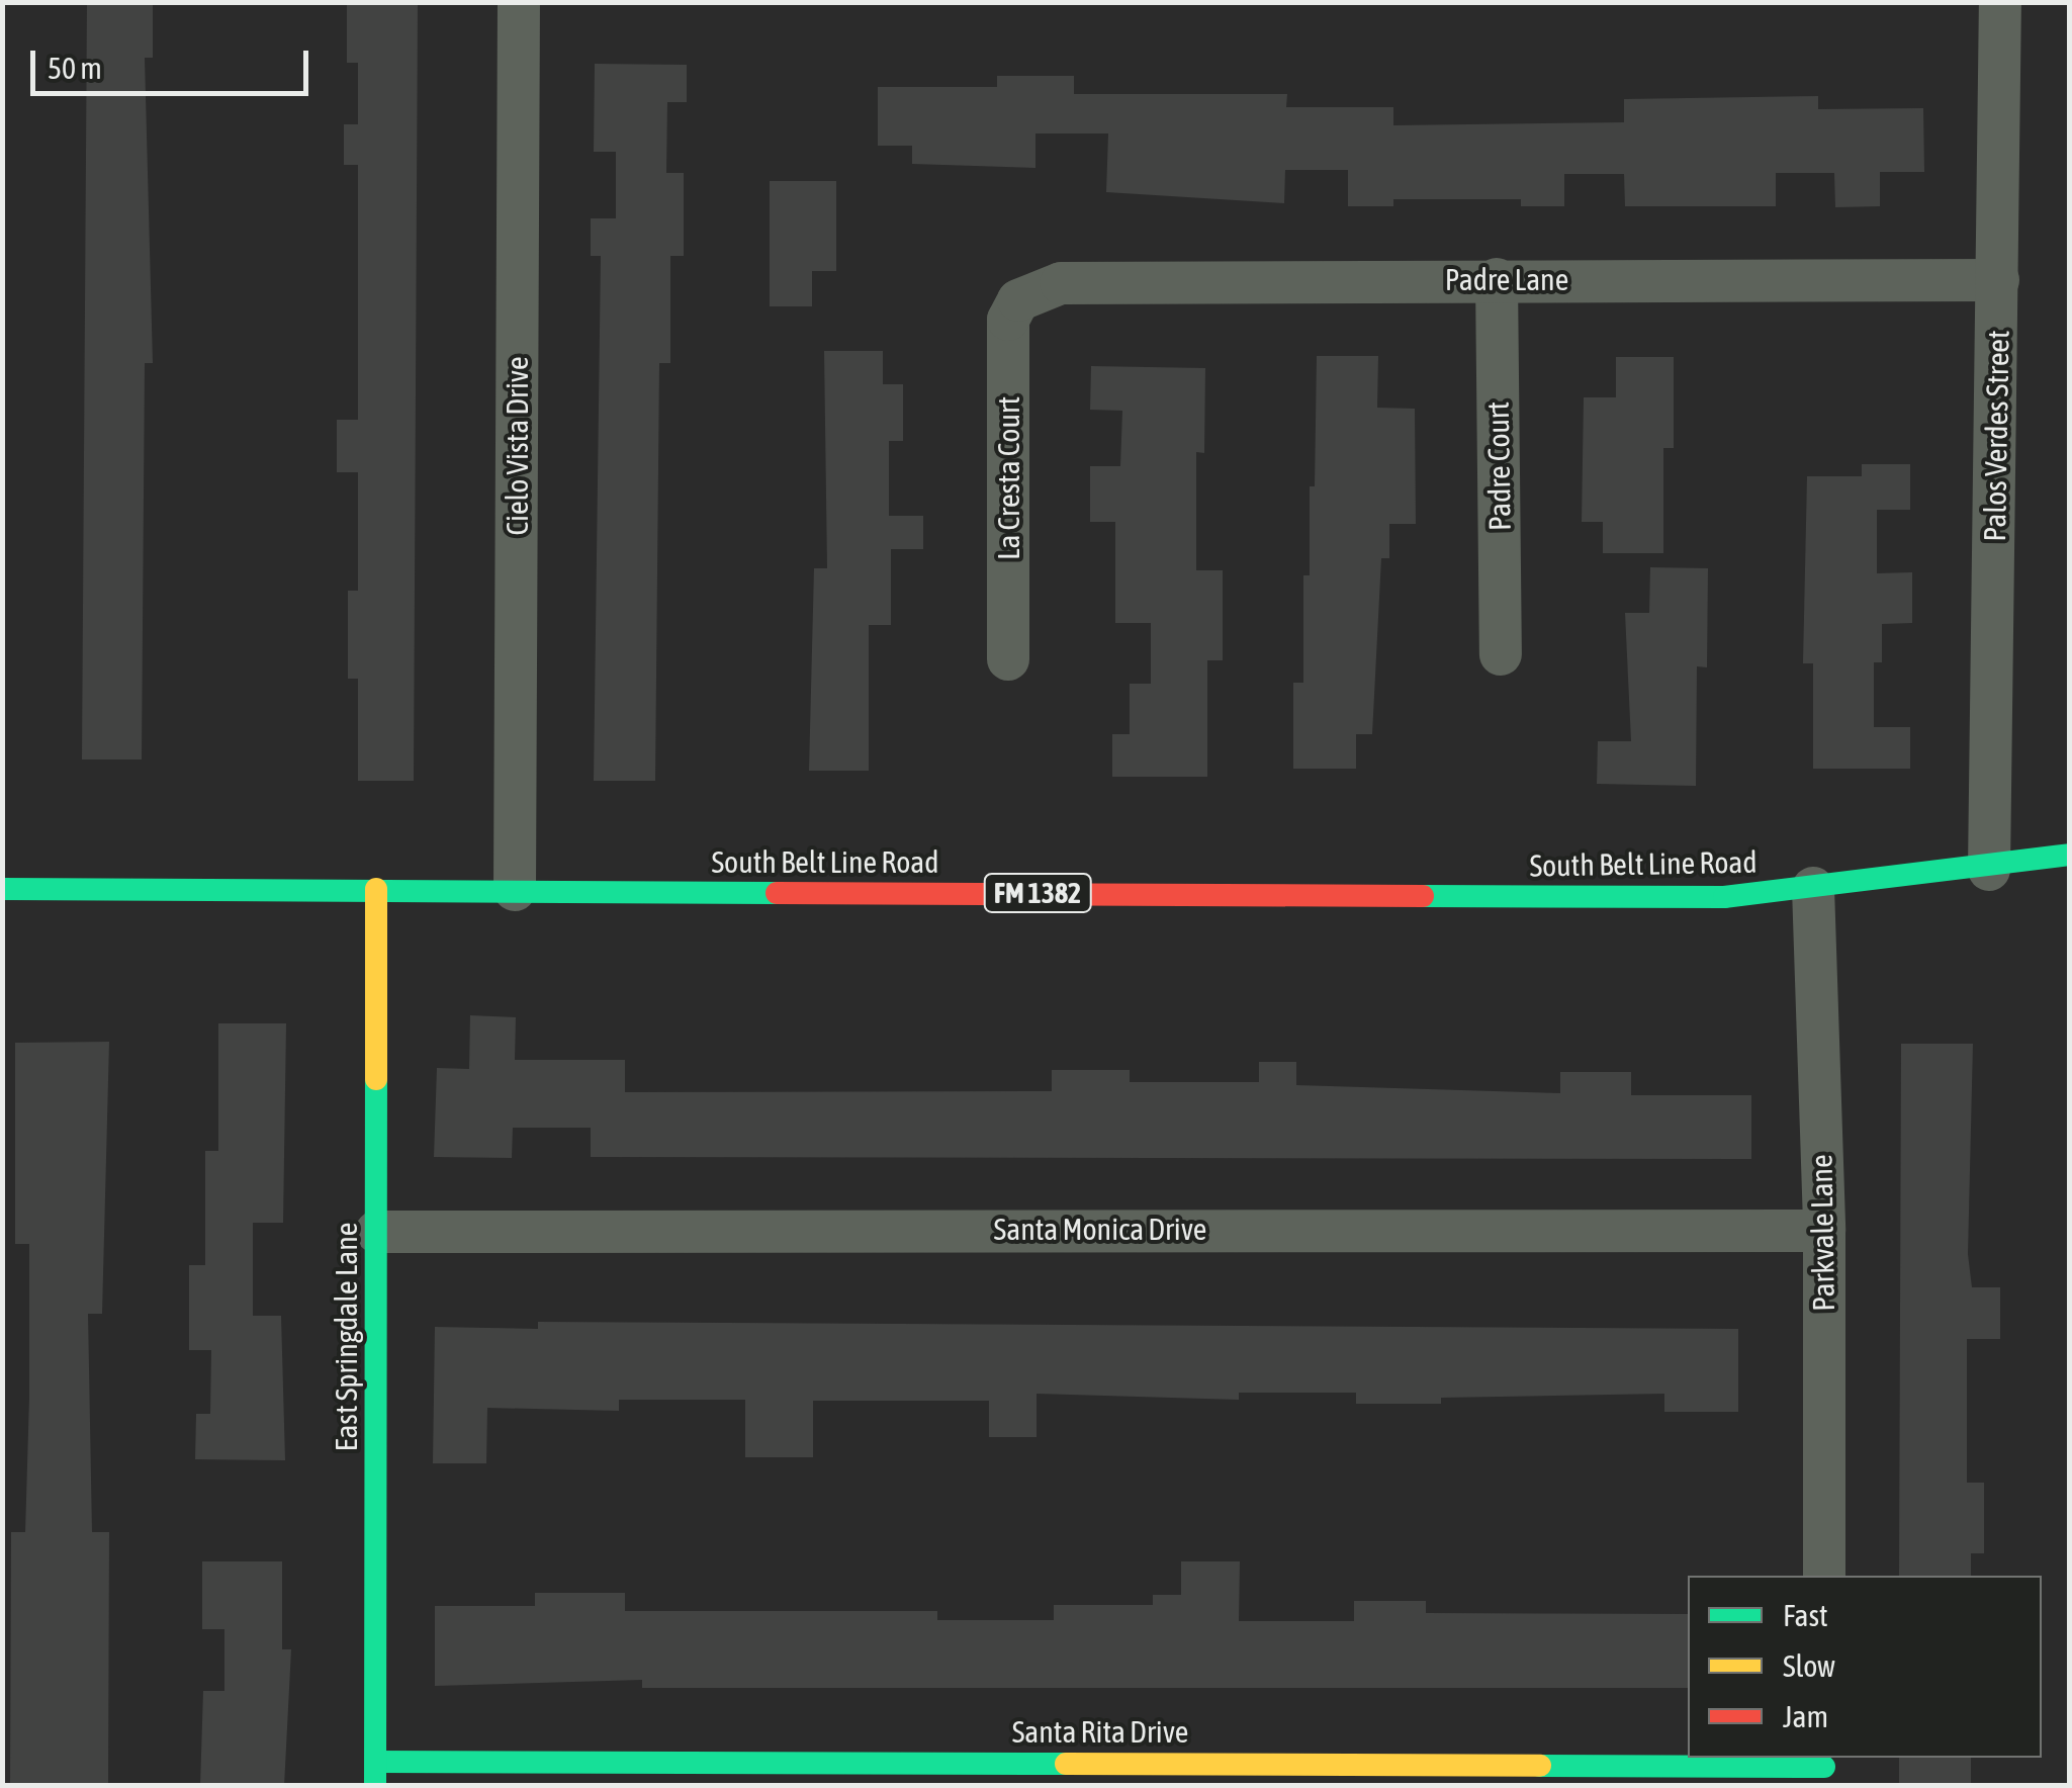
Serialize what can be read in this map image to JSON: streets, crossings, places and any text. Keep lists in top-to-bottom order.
{
  "streets": {
    "street": [
      "Padre Lane",
      "Palos Verdes Street",
      "Cielo Vista Drive",
      "Padre Court",
      "La Cresta Court",
      "South Belt Line Road",
      "FM 1382",
      "Santa Monica Drive",
      "Parkvale Lane",
      "East Springdale Lane",
      "Santa Rita Drive"
    ]
  },
  "crossings": [
    ["Padre Lane", "Palos Verdes Street"],
    ["Padre Lane", "Padre Court"],
    ["Padre Lane", "La Cresta Court"],
    ["Palos Verdes Street", "South Belt Line Road"],
    ["Cielo Vista Drive", "South Belt Line Road"],
    ["South Belt Line Road", "Parkvale Lane"],
    ["South Belt Line Road", "East Springdale Lane"],
    ["Santa Monica Drive", "Parkvale Lane"],
    ["Santa Monica Drive", "East Springdale Lane"],
    ["East Springdale Lane", "Santa Rita Drive"]
  ],
  "legend": ["Fast", "Slow", "Jam"],
  "scale_bar": "50 m"
}
